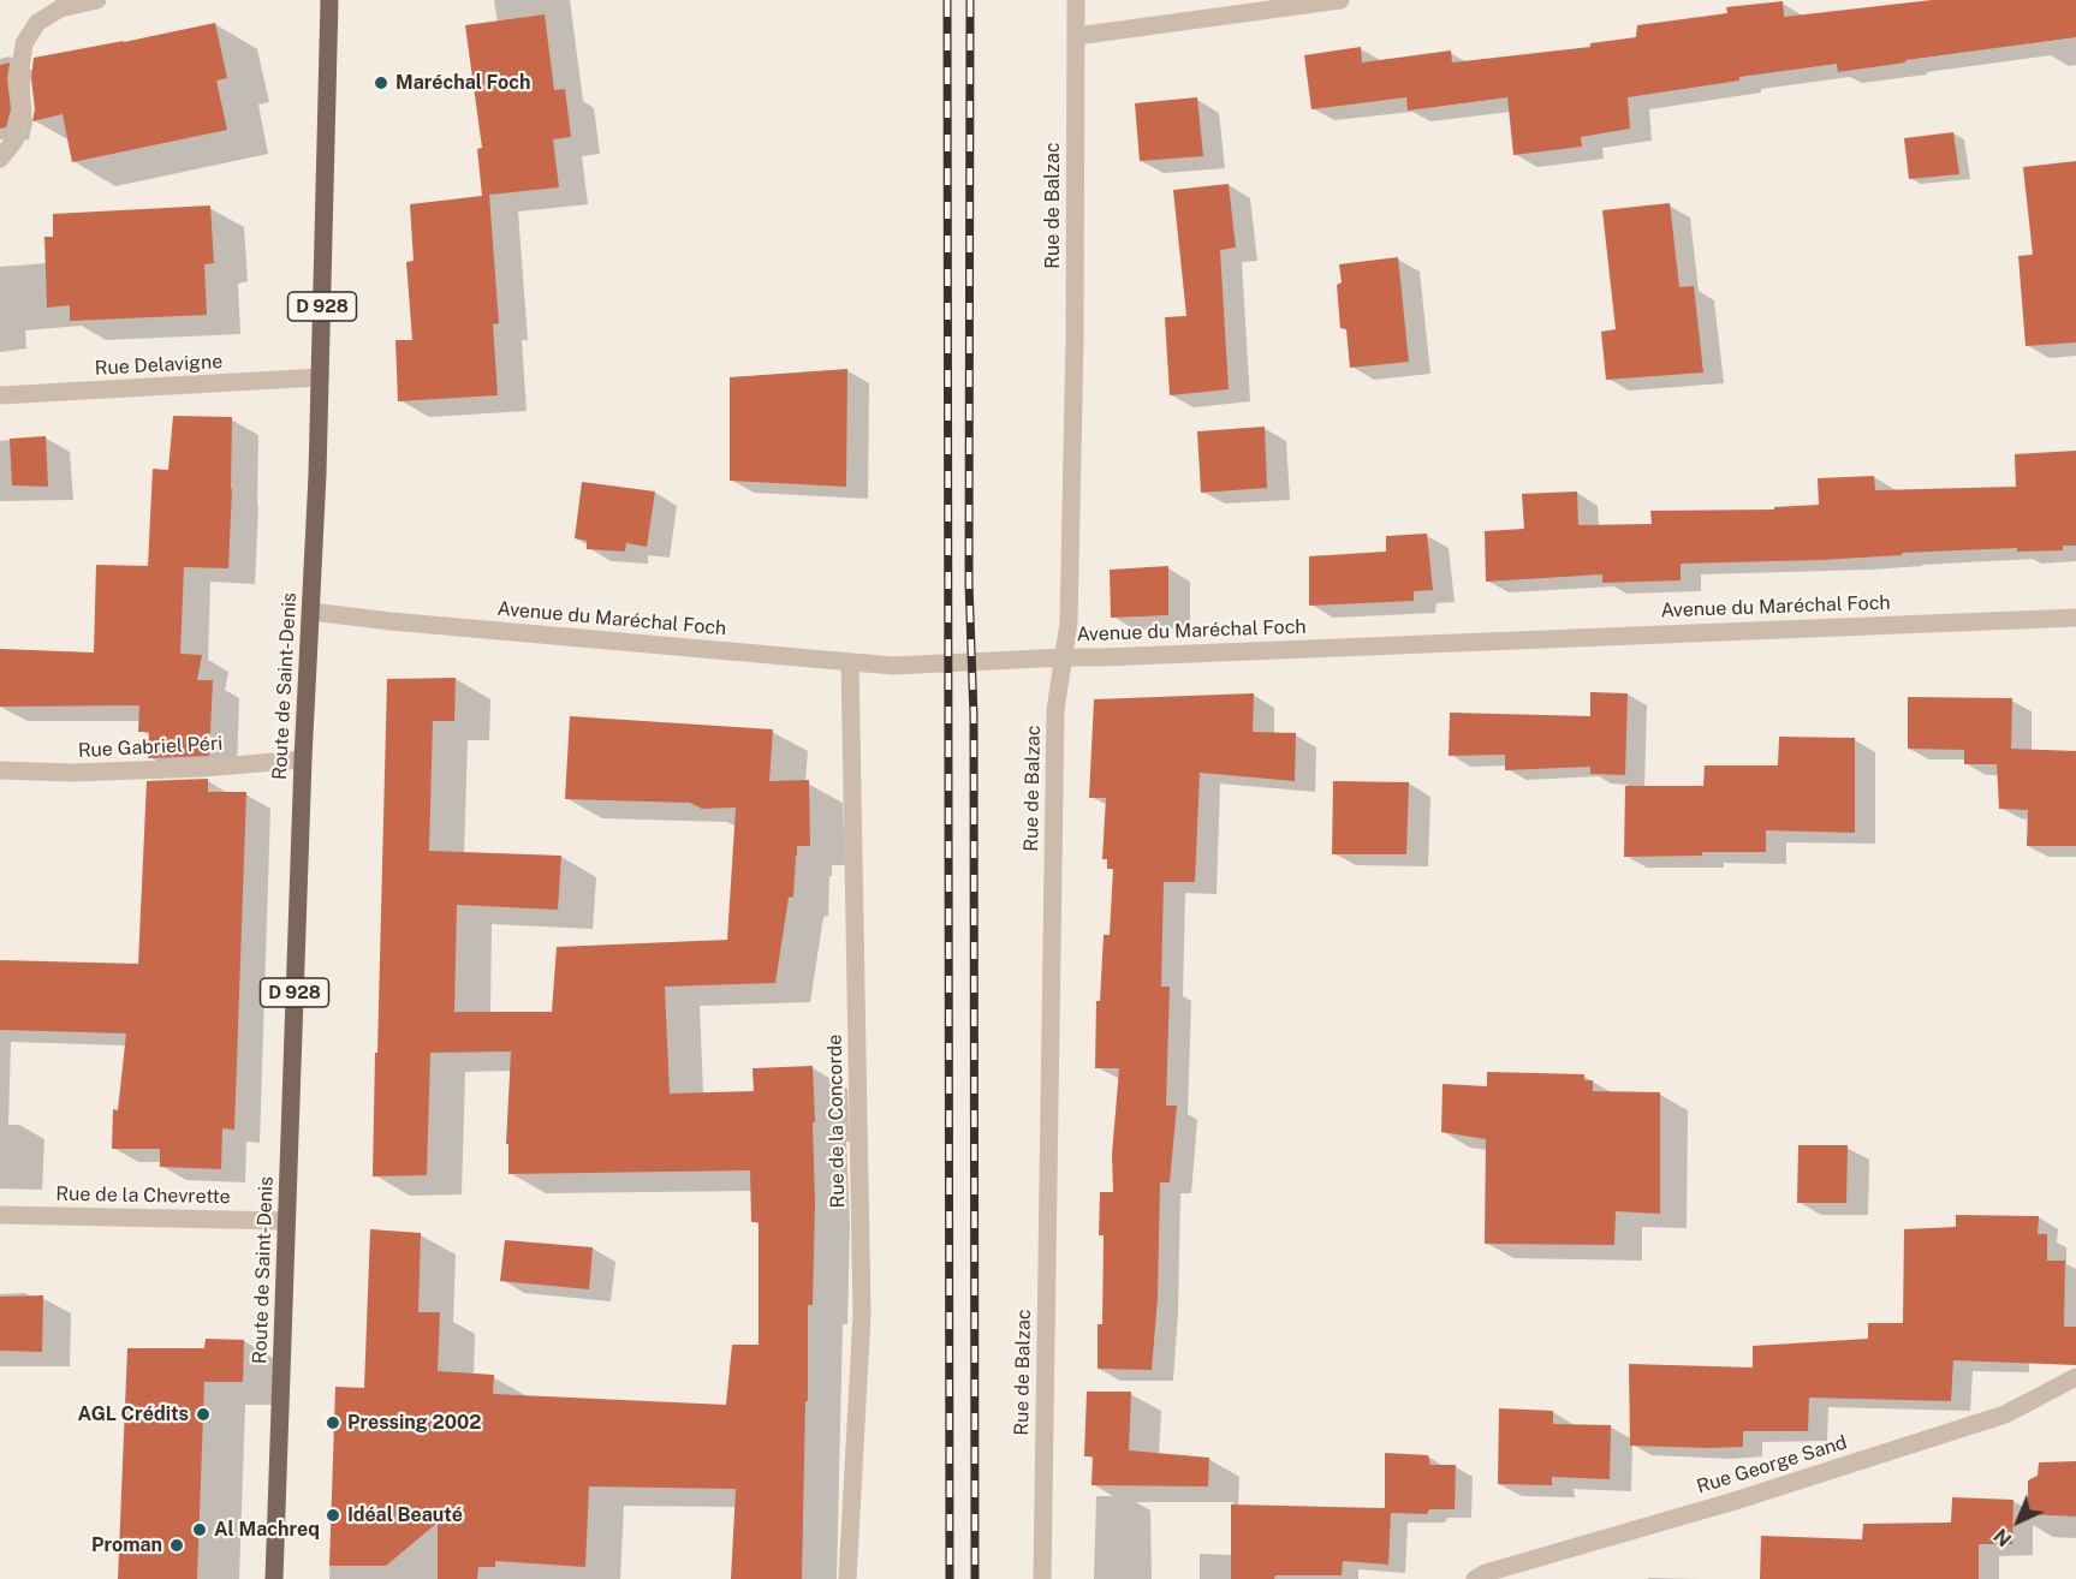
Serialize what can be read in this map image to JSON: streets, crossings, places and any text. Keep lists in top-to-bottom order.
{
  "streets": {
    "main road": ["D 928", "Route de Saint-Denis"],
    "street": [
      "Rue de Balzac",
      "Rue Delavigne",
      "Avenue du Maréchal Foch",
      "Rue Gabriel Péri",
      "Rue de la Concorde",
      "Rue de la Chevrette",
      "Rue George Sand"
    ]
  },
  "crossings": [
    ["Rue de Balzac", "Avenue du Maréchal Foch"],
    ["Rue Delavigne", "Route de Saint-Denis"],
    ["Avenue du Maréchal Foch", "Route de Saint-Denis"],
    ["Avenue du Maréchal Foch", "Rue de la Concorde"],
    ["Route de Saint-Denis", "Rue Gabriel Péri"],
    ["Route de Saint-Denis", "Rue de la Chevrette"]
  ],
  "places": [
    "Maréchal Foch",
    "AGL Crédits",
    "Pressing 2002",
    "Idéal Beauté",
    "Al Machreq",
    "Proman"
  ],
  "north": "bottom left"
}
